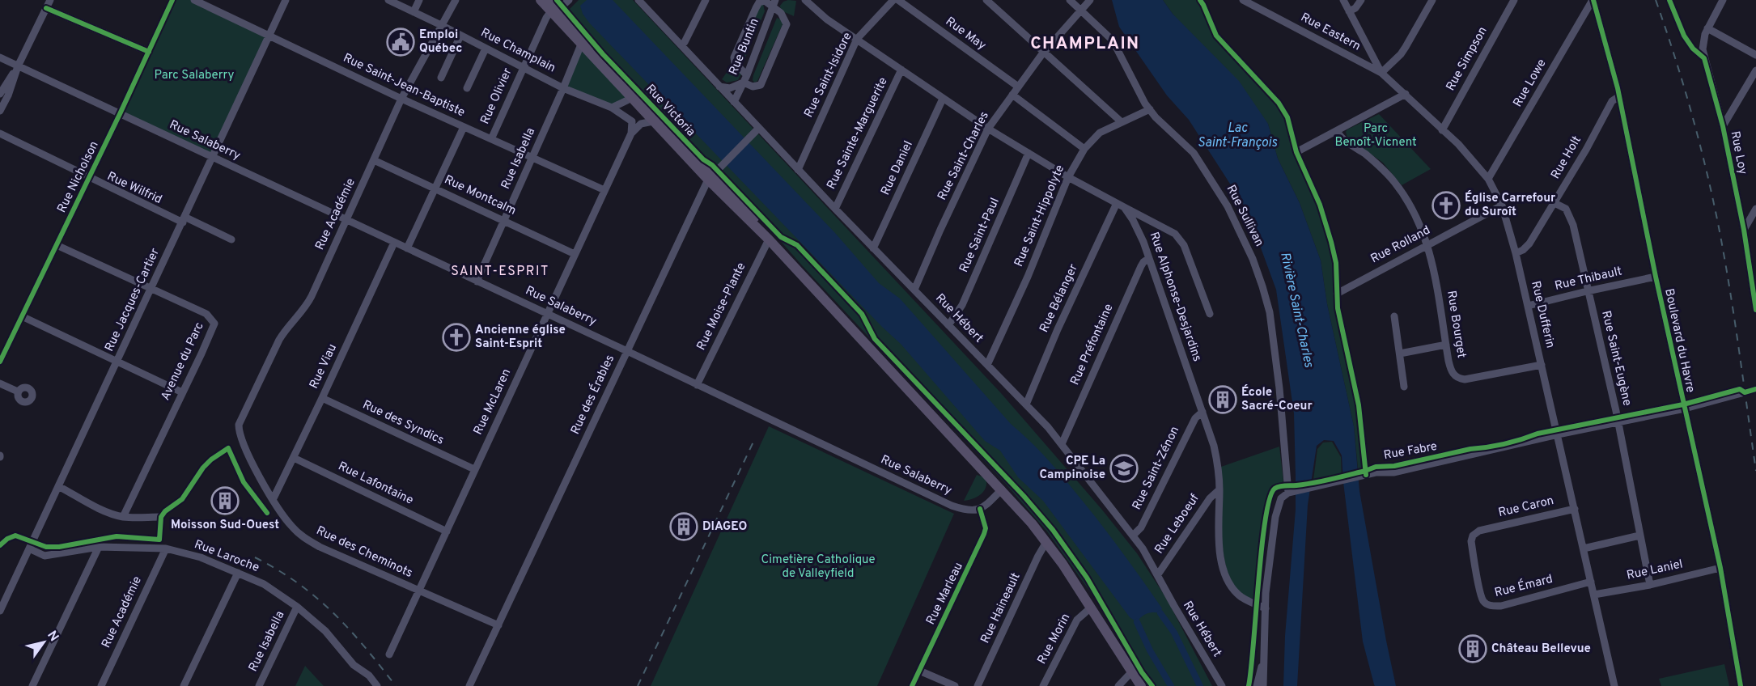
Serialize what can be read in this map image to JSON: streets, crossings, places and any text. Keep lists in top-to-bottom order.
{
  "streets": {
    "main road": ["Rue Victoria"],
    "street": [
      "Rue Eastern",
      "Rue May",
      "Rue Buntin",
      "Rue Champlain",
      "Rue Simpson",
      "Rue Saint-Isidore",
      "Rue Lowe",
      "Rue Saint-Jean-Baptiste",
      "Rue Olivier",
      "Rue Sainte-Marguerite",
      "Rue Salaberry",
      "Rue Loy",
      "Rue Saint-Charles",
      "Rue Holt",
      "Rue Isabella",
      "Rue Daniel",
      "Rue Nicholson",
      "Rue Wilfrid",
      "Rue Montcalm",
      "Rue Académie",
      "Rue Saint-Hippolyte",
      "Rue Sullivan",
      "Rue Saint-Paul",
      "Rue Rolland",
      "Rue Thibault",
      "Rue Alphonse-Desjardins",
      "Rue Bélanger",
      "Rue Jacques-Cartier",
      "Rue Moise-Plante",
      "Rue Dufferin",
      "Rue Hébert",
      "Rue Bourget",
      "Boulevard du Havre",
      "Rue Préfontaine",
      "Rue Saint-Eugène",
      "Avenue du Parc",
      "Rue Viau",
      "Rue des Érables",
      "Rue McLaren",
      "Rue des Syndics",
      "Rue Fabre",
      "Rue Saint-Zénon",
      "Rue Lafontaine",
      "Rue Caron",
      "Rue Leboeuf",
      "Rue des Cheminots",
      "Rue Laroche",
      "Rue Laniel",
      "Rue Émard",
      "Rue Marleau",
      "Rue Haineault",
      "Rue Morin"
    ]
  },
  "crossings": [
    ["Rue Eastern", "Rue Dufferin"],
    ["Rue May", "Rue Saint-Charles"],
    ["Rue Buntin", "Rue Hébert"],
    ["Rue Champlain", "Rue Olivier"],
    ["Rue Champlain", "Rue Isabella"],
    ["Rue Champlain", "Rue Académie"],
    ["Rue Simpson", "Rue Dufferin"],
    ["Rue Saint-Isidore", "Rue Alphonse-Desjardins"],
    ["Rue Saint-Isidore", "Rue Hébert"],
    ["Rue Lowe", "Rue Dufferin"],
    ["Rue Lowe", "Boulevard du Havre"],
    ["Rue Saint-Jean-Baptiste", "Rue Olivier"],
    ["Rue Saint-Jean-Baptiste", "Rue Isabella"],
    ["Rue Saint-Jean-Baptiste", "Rue Académie"],
    ["Rue Saint-Jean-Baptiste", "Rue Jacques-Cartier"],
    ["Rue Saint-Jean-Baptiste", "Rue McLaren"],
    ["Rue Olivier", "Rue Victoria"],
    ["Rue Victoria", "Rue Isabella"],
    ["Rue Victoria", "Rue Moise-Plante"],
    ["Rue Victoria", "Rue des Érables"],
    ["Rue Victoria", "Rue Haineault"],
    ["Rue Victoria", "Rue Morin"],
    ["Rue Sainte-Marguerite", "Rue Alphonse-Desjardins"],
    ["Rue Sainte-Marguerite", "Rue Hébert"],
    ["Rue Salaberry", "Rue Isabella"],
    ["Rue Salaberry", "Rue Nicholson"],
    ["Rue Salaberry", "Rue Académie"],
    ["Rue Salaberry", "Rue Jacques-Cartier"],
    ["Rue Salaberry", "Rue Moise-Plante"],
    ["Rue Salaberry", "Rue Viau"],
    ["Rue Salaberry", "Rue des Érables"],
    ["Rue Salaberry", "Rue McLaren"],
    ["Rue Salaberry", "Rue Marleau"],
    ["Rue Saint-Charles", "Rue Sullivan"],
    ["Rue Saint-Charles", "Rue Alphonse-Desjardins"],
    ["Rue Saint-Charles", "Rue Hébert"],
    ["Rue Holt", "Rue Dufferin"],
    ["Rue Holt", "Boulevard du Havre"],
    ["Rue Holt", "Rue Saint-Eugène"],
    ["Rue Isabella", "Rue Montcalm"],
    ["Rue Isabella", "Rue Laroche"],
    ["Rue Daniel", "Rue Alphonse-Desjardins"],
    ["Rue Daniel", "Rue Hébert"],
    ["Rue Nicholson", "Rue Wilfrid"],
    ["Rue Nicholson", "Avenue du Parc"],
    ["Rue Wilfrid", "Rue Jacques-Cartier"],
    ["Rue Montcalm", "Rue Académie"],
    ["Rue Montcalm", "Rue McLaren"],
    ["Rue Académie", "Rue des Cheminots"],
    ["Rue Académie", "Rue Laroche"],
    ["Rue Saint-Hippolyte", "Rue Sullivan"],
    ["Rue Saint-Hippolyte", "Rue Alphonse-Desjardins"],
    ["Rue Saint-Hippolyte", "Rue Hébert"],
    ["Rue Sullivan", "Rue Fabre"],
    ["Rue Saint-Paul", "Rue Alphonse-Desjardins"],
    ["Rue Saint-Paul", "Rue Hébert"],
    ["Rue Rolland", "Rue Dufferin"],
    ["Rue Rolland", "Rue Bourget"],
    ["Rue Thibault", "Rue Dufferin"],
    ["Rue Thibault", "Boulevard du Havre"],
    ["Rue Thibault", "Rue Saint-Eugène"],
    ["Rue Alphonse-Desjardins", "Rue Bélanger"],
    ["Rue Alphonse-Desjardins", "Rue Préfontaine"],
    ["Rue Alphonse-Desjardins", "Rue Saint-Zénon"],
    ["Rue Alphonse-Desjardins", "Rue Leboeuf"],
    ["Rue Bélanger", "Rue Hébert"],
    ["Rue Jacques-Cartier", "Avenue du Parc"],
    ["Rue Jacques-Cartier", "Rue Laroche"],
    ["Rue Dufferin", "Rue Bourget"],
    ["Rue Dufferin", "Rue Fabre"],
    ["Rue Dufferin", "Rue Caron"],
    ["Rue Dufferin", "Rue Laniel"],
    ["Rue Dufferin", "Rue Émard"],
    ["Rue Hébert", "Rue Préfontaine"],
    ["Rue Hébert", "Rue des Érables"],
    ["Rue Hébert", "Rue Saint-Zénon"],
    ["Rue Hébert", "Rue Leboeuf"],
    ["Boulevard du Havre", "Rue Fabre"],
    ["Boulevard du Havre", "Rue Laniel"],
    ["Rue Saint-Eugène", "Rue Fabre"],
    ["Rue Saint-Eugène", "Rue Laniel"],
    ["Rue Viau", "Rue des Syndics"],
    ["Rue Viau", "Rue Lafontaine"],
    ["Rue Viau", "Rue des Cheminots"],
    ["Rue des Érables", "Rue des Cheminots"],
    ["Rue McLaren", "Rue des Syndics"],
    ["Rue McLaren", "Rue Lafontaine"],
    ["Rue McLaren", "Rue des Cheminots"],
    ["Rue Caron", "Rue Émard"]
  ],
  "districts": ["CHAMPLAIN", "SAINT-ESPRIT"],
  "water": ["Lac Saint-François", "Rivière Saint-Charles"],
  "parks": ["Parc Salaberry", "Parc Benoît-Vicnent", "Cimetière Catholique de Valleyfield"],
  "places": {
    "public building": ["Emploi Québec"],
    "church": ["Église Carrefour du Suroît", "Ancienne église Saint-Esprit"],
    "building": [
      "École Sacré-Coeur",
      "Moisson Sud-Ouest",
      "DIAGEO",
      "Château Bellevue"
    ],
    "school or university": ["CPE La Campinoise"]
  },
  "north": "top right"
}
